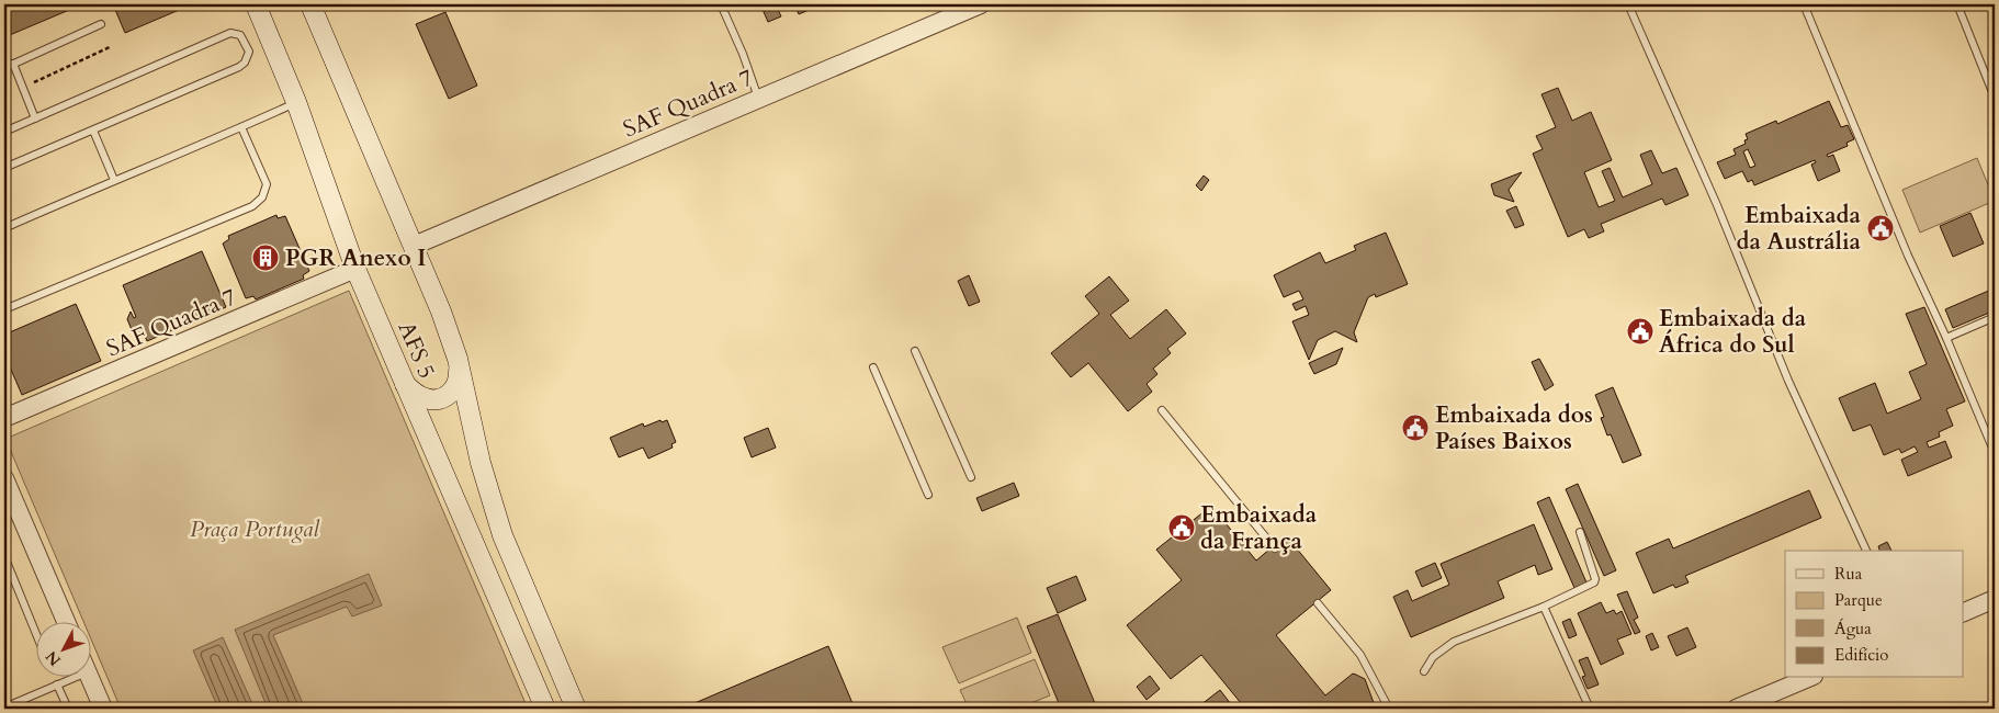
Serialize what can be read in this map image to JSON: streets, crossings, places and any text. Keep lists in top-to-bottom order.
{
  "streets": {
    "main road": ["AFS 5"],
    "street": ["SAF Quadra 7"]
  },
  "crossings": [
    ["SAF Quadra 7", "AFS 5"]
  ],
  "parks": ["Praça Portugal"],
  "places": {
    "public building": [
      "Embaixada da Austrália",
      "Embaixada da África do Sul",
      "Embaixada dos Países Baixos",
      "Embaixada da França"
    ],
    "building": ["PGR Anexo I"]
  },
  "legend": [
    "Rua",
    "Parque",
    "Água",
    "Edifício"
  ],
  "north": "bottom left"
}
